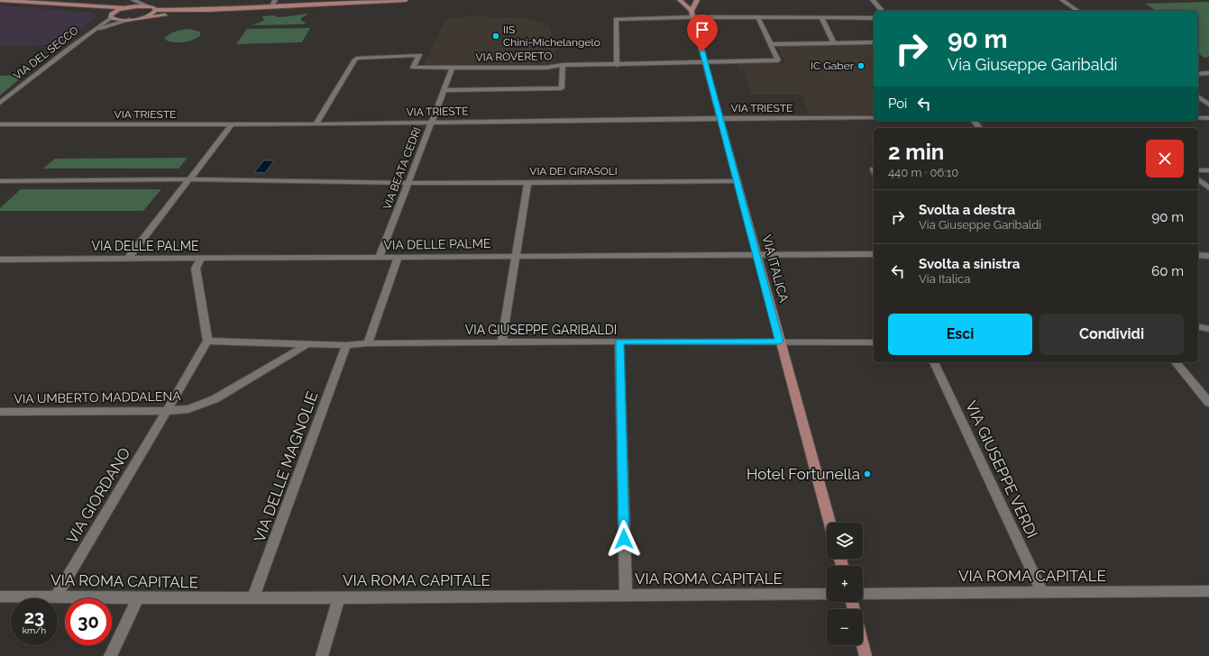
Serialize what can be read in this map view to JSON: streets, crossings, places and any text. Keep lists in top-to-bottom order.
{
  "streets": {
    "main road": ["VIA ITALICA"],
    "street": [
      "VIA DEL SECCO",
      "VIA ROVERETO",
      "VIA TRIESTE",
      "VIA BEATA CEDRI",
      "VIA DEI GIRASOLI",
      "VIA DELLE PALME",
      "VIA GIUSEPPE GARIBALDI",
      "VIA UMBERTO MADDALENA",
      "VIA DELLE MAGNOLIE",
      "VIA GIUSEPPE VERDI",
      "VIA GIORDANO",
      "VIA ROMA CAPITALE"
    ]
  },
  "crossings": [
    ["VIA ROVERETO", "VIA TRIESTE"],
    ["VIA ROVERETO", "VIA BEATA CEDRI"],
    ["VIA ROVERETO", "VIA ITALICA"],
    ["VIA TRIESTE", "VIA BEATA CEDRI"],
    ["VIA TRIESTE", "VIA ITALICA"],
    ["VIA BEATA CEDRI", "VIA DEI GIRASOLI"],
    ["VIA BEATA CEDRI", "VIA DELLE PALME"],
    ["VIA DEI GIRASOLI", "VIA ITALICA"],
    ["VIA DELLE PALME", "VIA ITALICA"],
    ["VIA ITALICA", "VIA GIUSEPPE GARIBALDI"],
    ["VIA GIUSEPPE GARIBALDI", "VIA UMBERTO MADDALENA"],
    ["VIA GIUSEPPE GARIBALDI", "VIA DELLE MAGNOLIE"],
    ["VIA GIUSEPPE GARIBALDI", "VIA GIORDANO"],
    ["VIA UMBERTO MADDALENA", "VIA GIORDANO"],
    ["VIA DELLE MAGNOLIE", "VIA ROMA CAPITALE"],
    ["VIA GIUSEPPE VERDI", "VIA ROMA CAPITALE"],
    ["VIA GIORDANO", "VIA ROMA CAPITALE"]
  ],
  "places": ["IIS Chini-Michelangelo", "IC Gaber", "Hotel Fortunella"],
  "page": {
    "turn": ["90 m", "Via Giuseppe Garibaldi"],
    "then": "Poi",
    "heading": ["2 min", "440 m · 06:10"],
    "list": [
      {
        "name": "Svolta a destra",
        "note": "Via Giuseppe Garibaldi",
        "value": "90 m"
      },
      {
        "name": "Svolta a sinistra",
        "note": "Via Italica",
        "value": "60 m"
      }
    ],
    "buttons": ["Esci", "Condividi"],
    "map_buttons": ["+", "−"],
    "speed": "23 km/h",
    "limit": "30"
  }
}
